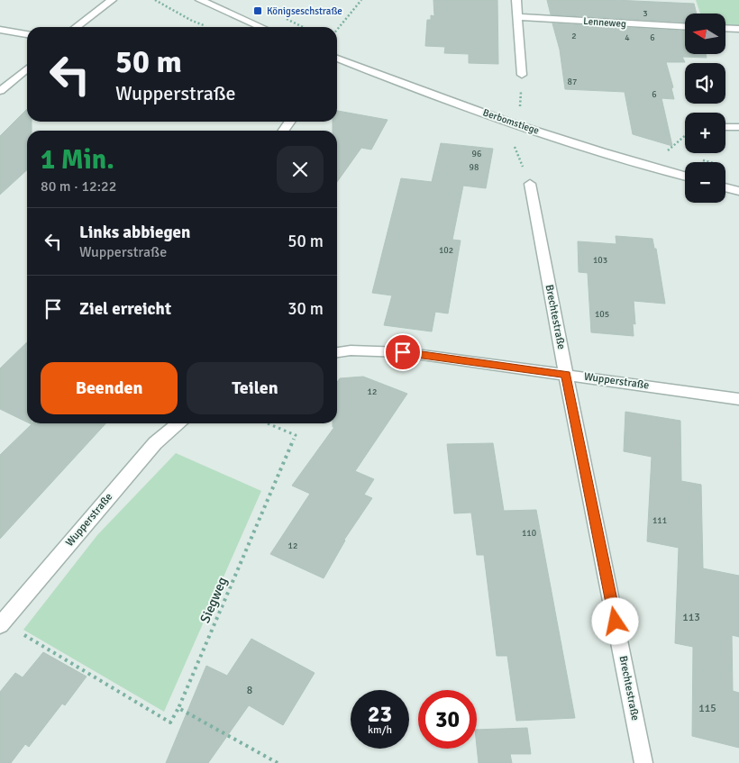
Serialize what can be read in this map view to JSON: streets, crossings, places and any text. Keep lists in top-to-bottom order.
{
  "streets": {
    "street": [
      "Lenneweg",
      "Berbomstiege",
      "Brechtestraße",
      "Wupperstraße"
    ],
    "path": ["Siegweg"]
  },
  "crossings": [
    ["Brechtestraße", "Wupperstraße"]
  ],
  "places": {
    "transit": ["Königseschstraße"]
  },
  "house_numbers": [
    "3",
    "2",
    "4",
    "6",
    "87",
    "6",
    "96",
    "98",
    "102",
    "103",
    "105",
    "12",
    "111",
    "110",
    "12",
    "113",
    "8",
    "115"
  ],
  "north": "left",
  "page": {
    "map_buttons": ["+", "−"],
    "turn": ["50 m", "Wupperstraße"],
    "heading": ["1 Min.", "80 m · 12:22"],
    "list": [
      {
        "name": "Links abbiegen",
        "note": "Wupperstraße",
        "value": "50 m"
      },
      {
        "name": "Ziel erreicht",
        "value": "30 m"
      }
    ],
    "buttons": ["Beenden", "Teilen"],
    "speed": "23 km/h",
    "limit": "30"
  }
}
